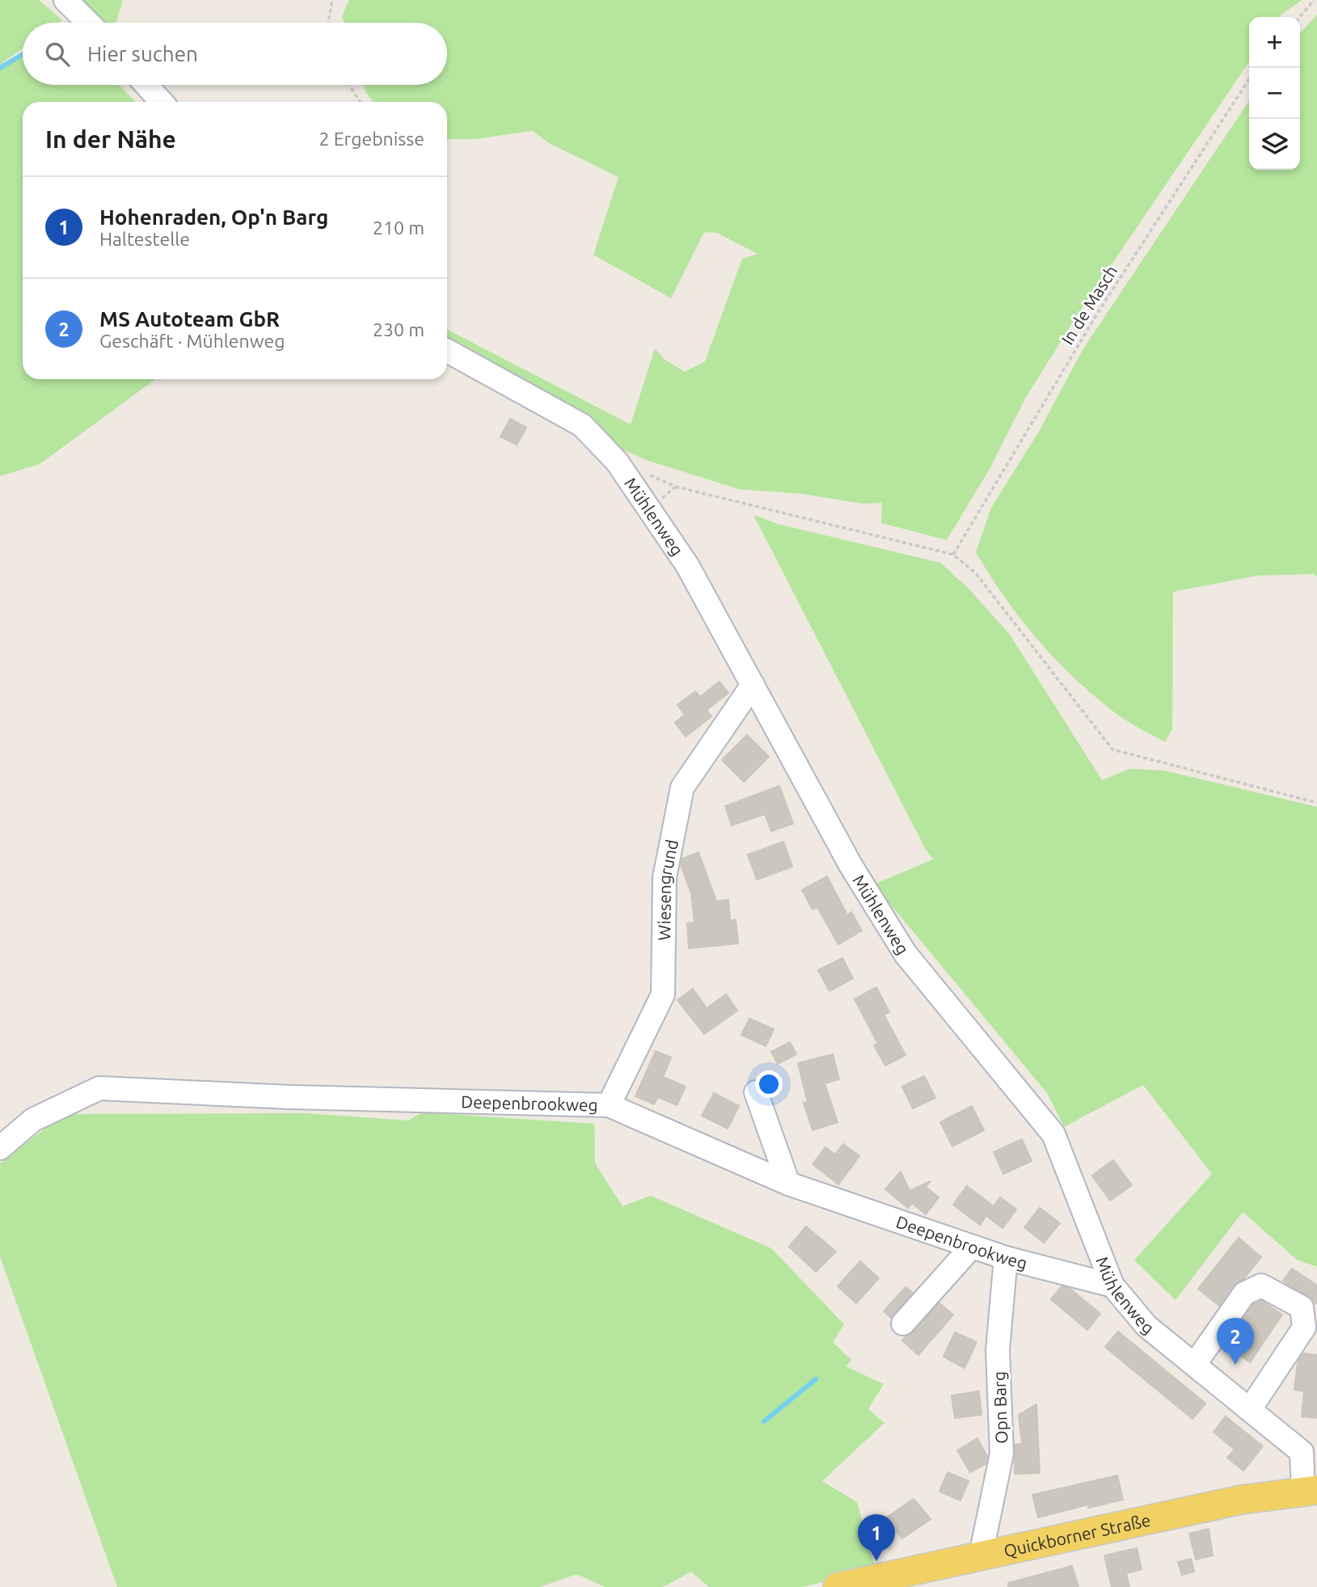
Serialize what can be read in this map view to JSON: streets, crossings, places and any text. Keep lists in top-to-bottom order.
{
  "streets": {
    "main road": ["Quickborner Straße"],
    "street": [
      "Mühlenweg",
      "Wiesengrund",
      "Deepenbrookweg",
      "Opn Barg"
    ],
    "path": ["In de Masch"]
  },
  "crossings": [
    ["Mühlenweg", "Wiesengrund"],
    ["Mühlenweg", "Deepenbrookweg"],
    ["Mühlenweg", "Quickborner Straße"],
    ["Wiesengrund", "Deepenbrookweg"],
    ["Deepenbrookweg", "Opn Barg"],
    ["Opn Barg", "Quickborner Straße"]
  ],
  "page": {
    "map_buttons": ["+", "−"],
    "search": "Hier suchen",
    "heading": ["In der Nähe", "2 Ergebnisse"],
    "list": [
      {
        "mark": "1",
        "name": "Hohenraden, Op'n Barg",
        "note": "Haltestelle",
        "value": "210 m"
      },
      {
        "mark": "2",
        "name": "MS Autoteam GbR",
        "note": "Geschäft · Mühlenweg",
        "value": "230 m"
      }
    ],
    "pins": ["2", "1"]
  }
}
